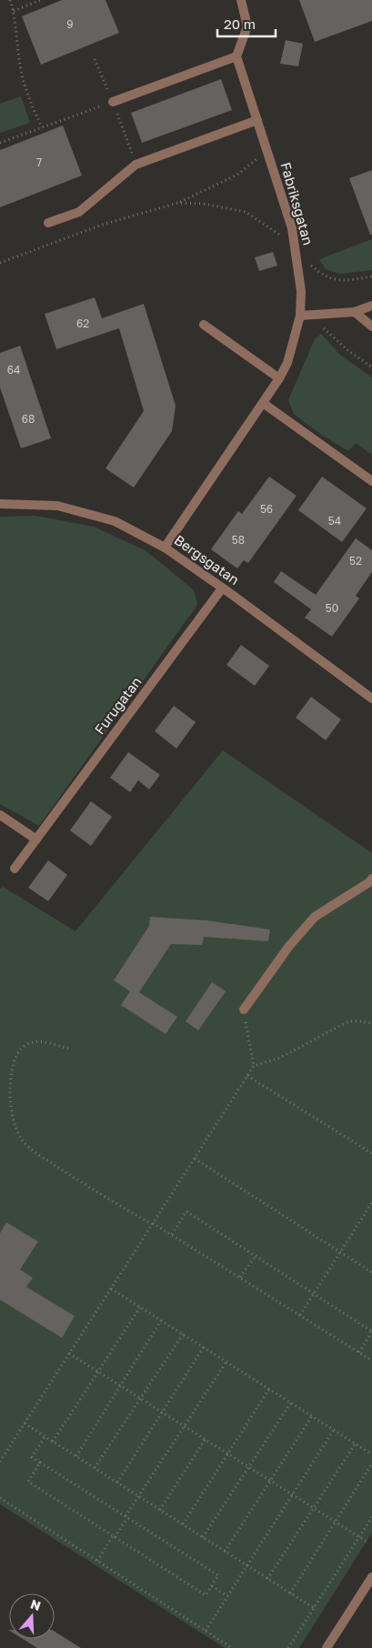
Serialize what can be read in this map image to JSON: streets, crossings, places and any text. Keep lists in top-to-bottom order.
{
  "streets": {
    "street": ["Fabriksgatan", "Bergsgatan", "Furugatan"]
  },
  "crossings": [
    ["Fabriksgatan", "Bergsgatan"],
    ["Bergsgatan", "Furugatan"]
  ],
  "house_numbers": [
    "9",
    "7",
    "62",
    "64",
    "68",
    "56",
    "54",
    "58",
    "52",
    "50"
  ],
  "scale_bar": "20 m",
  "north": "top"
}
